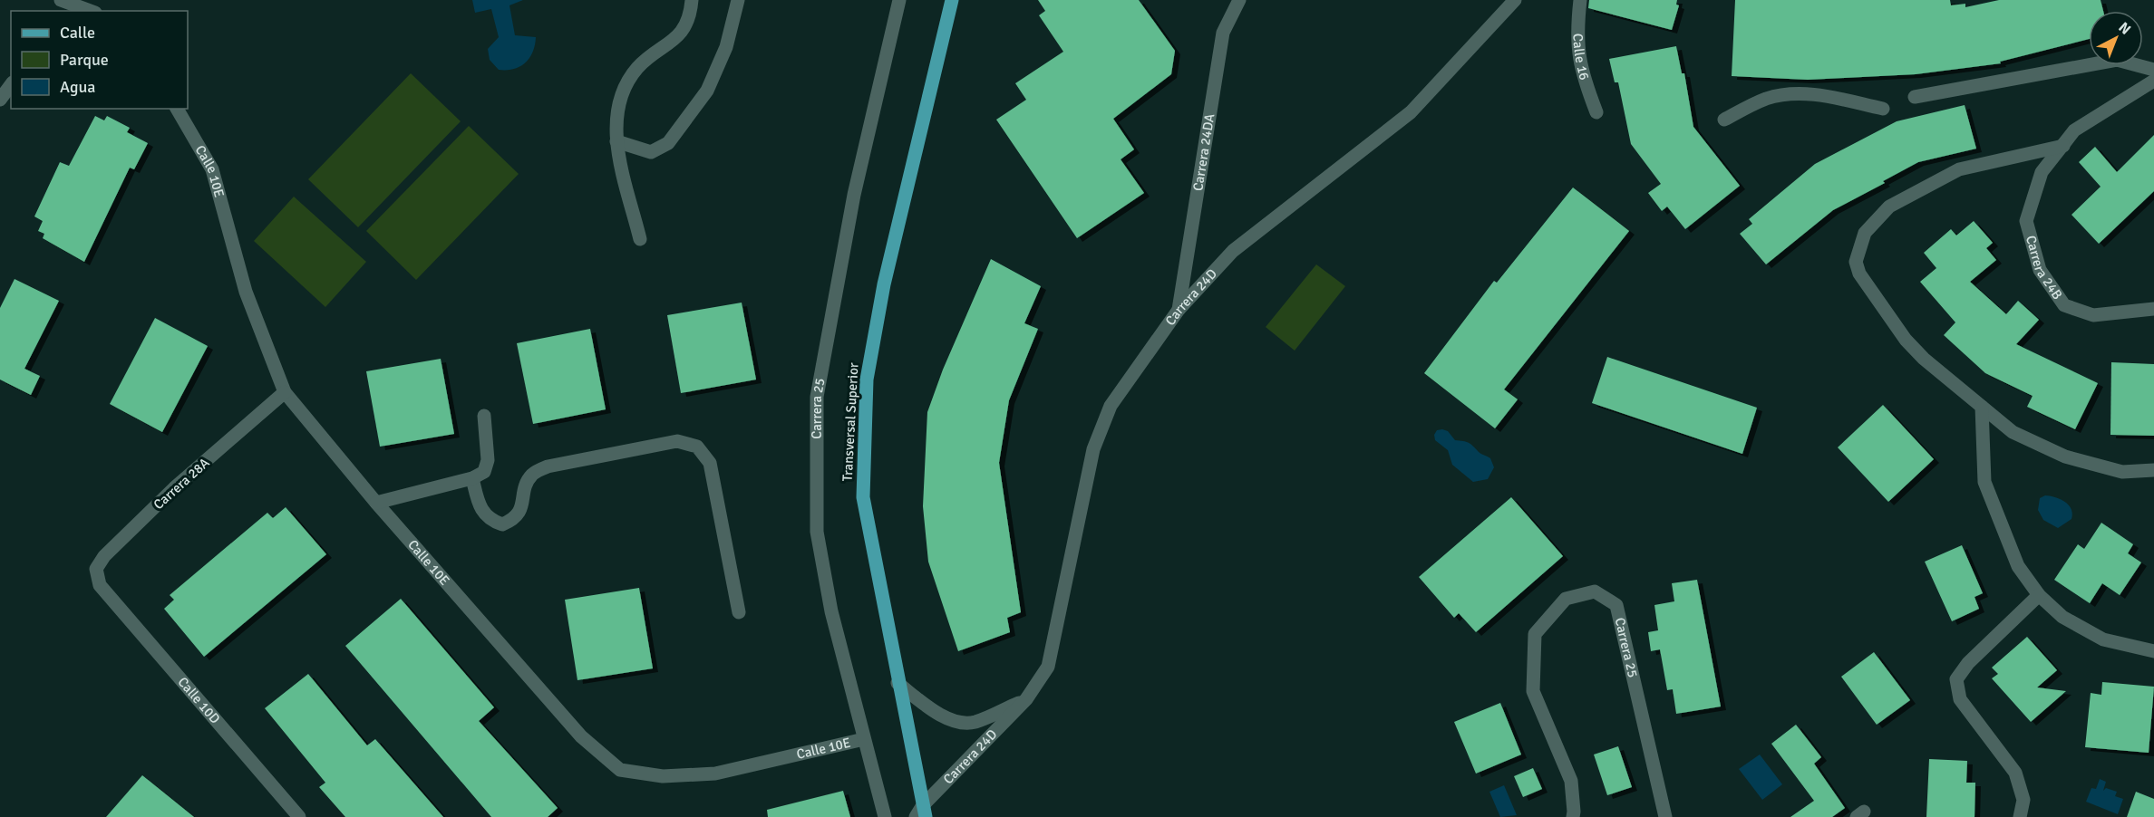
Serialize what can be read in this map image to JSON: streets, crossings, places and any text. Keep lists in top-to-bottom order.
{
  "streets": {
    "main road": ["Transversal Superior"],
    "street": [
      "Calle 16",
      "Carrera 24DA",
      "Calle 10E",
      "Carrera 24B",
      "Carrera 24D",
      "Carrera 25",
      "Carrera 28A",
      "Calle 10D"
    ]
  },
  "crossings": [
    ["Carrera 24DA", "Carrera 24D"],
    ["Calle 10E", "Carrera 25"],
    ["Calle 10E", "Carrera 28A"],
    ["Carrera 24D", "Transversal Superior"],
    ["Carrera 28A", "Calle 10D"]
  ],
  "legend": ["Calle", "Parque", "Agua"],
  "north": "top right"
}
